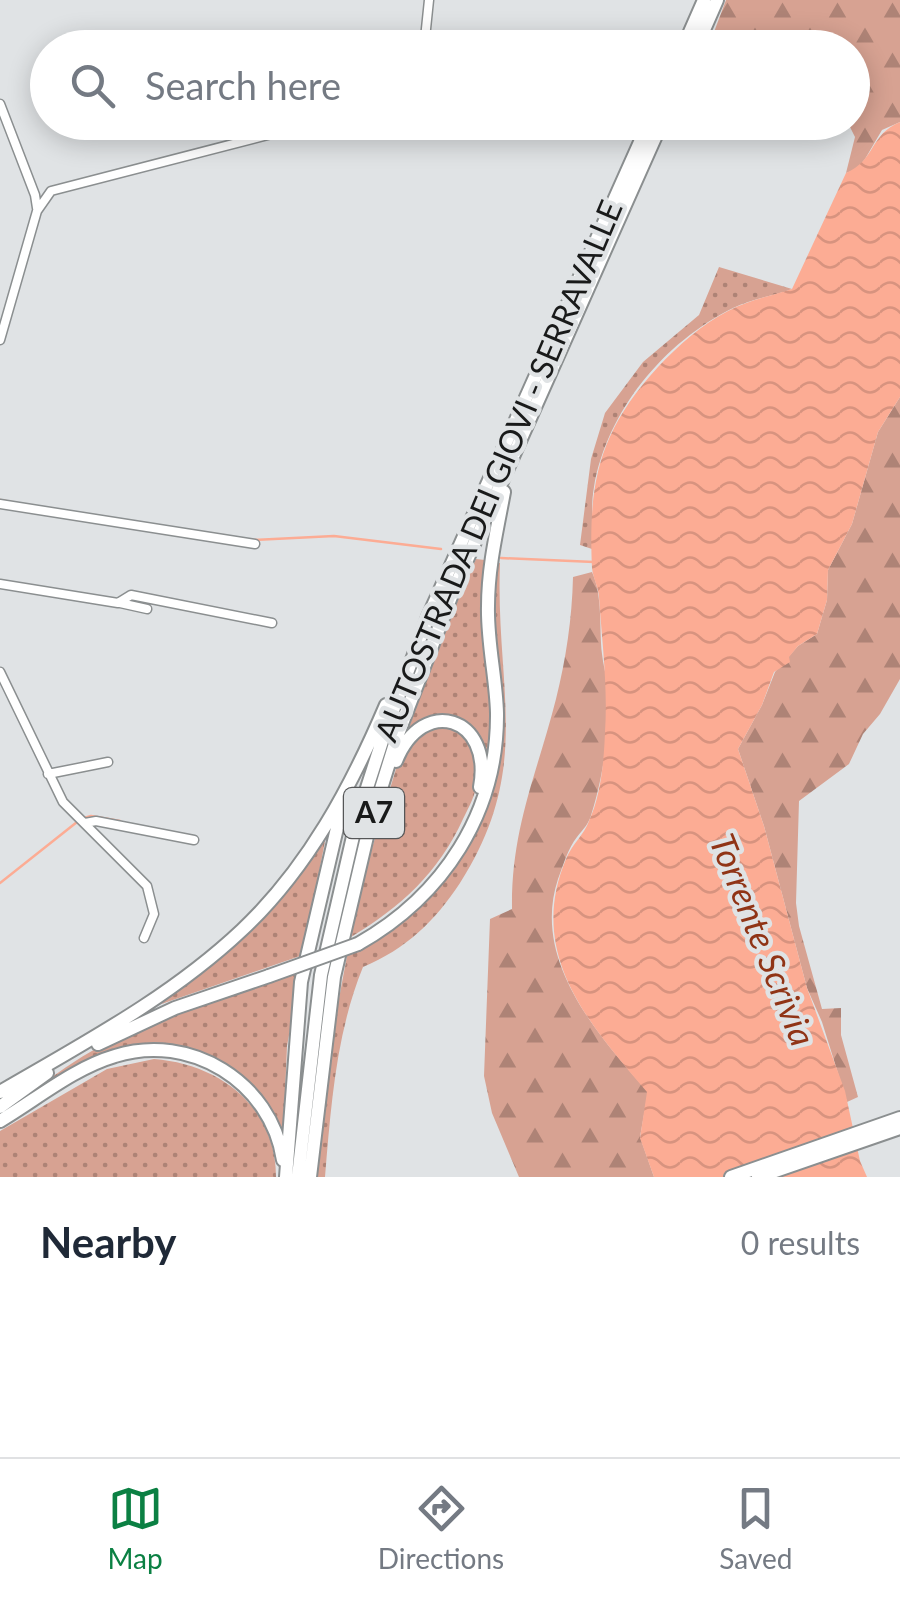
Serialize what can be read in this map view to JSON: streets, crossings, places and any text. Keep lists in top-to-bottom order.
{
  "streets": {
    "highway": ["AUTOSTRADA DEI GIOVI - SERRAVALLE", "A7"]
  },
  "water": ["Torrente Scrivia"],
  "page": {
    "search": "Search here",
    "heading": ["Nearby", "0 results"],
    "nav": ["Map", "Directions", "Saved"]
  }
}
